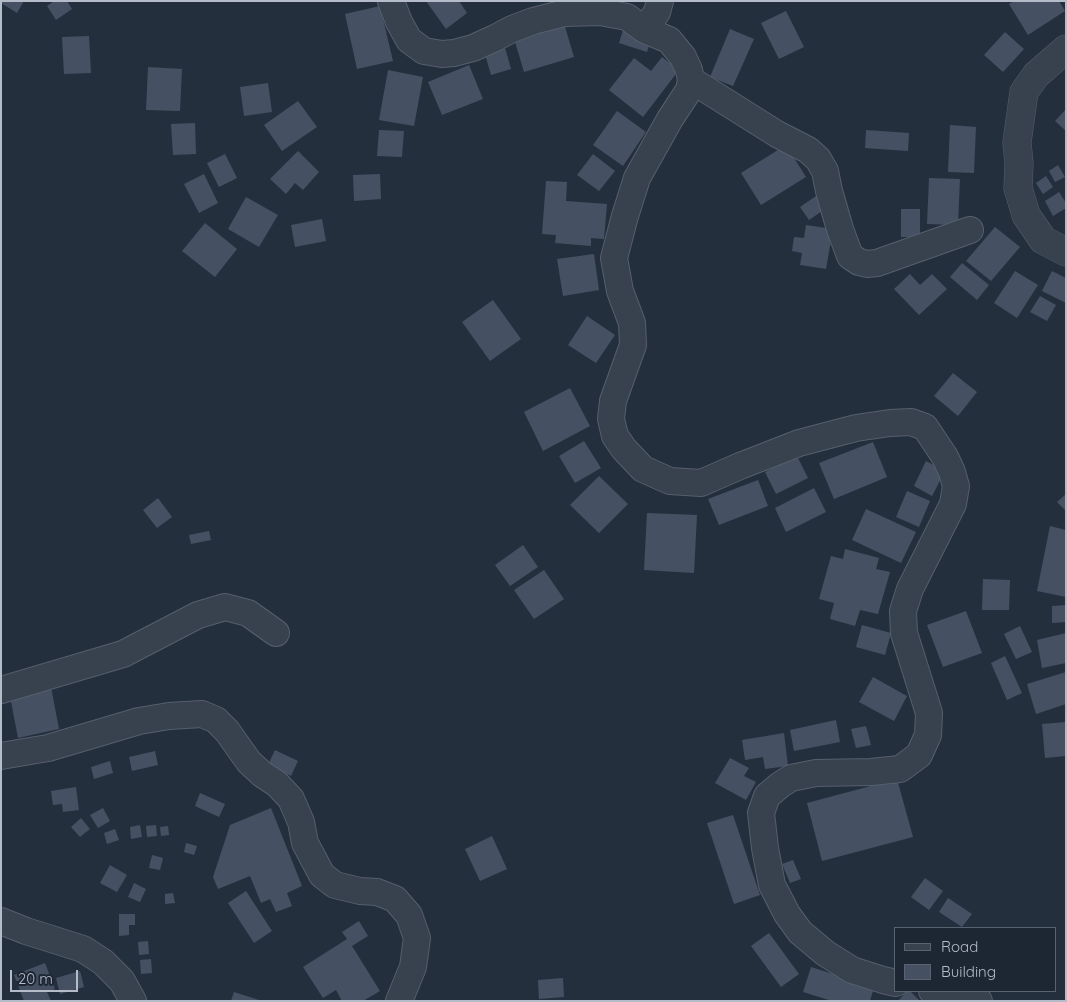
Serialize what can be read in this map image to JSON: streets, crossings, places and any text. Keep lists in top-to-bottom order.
{
  "legend": ["Road", "Building"],
  "scale_bar": "20 m"
}
